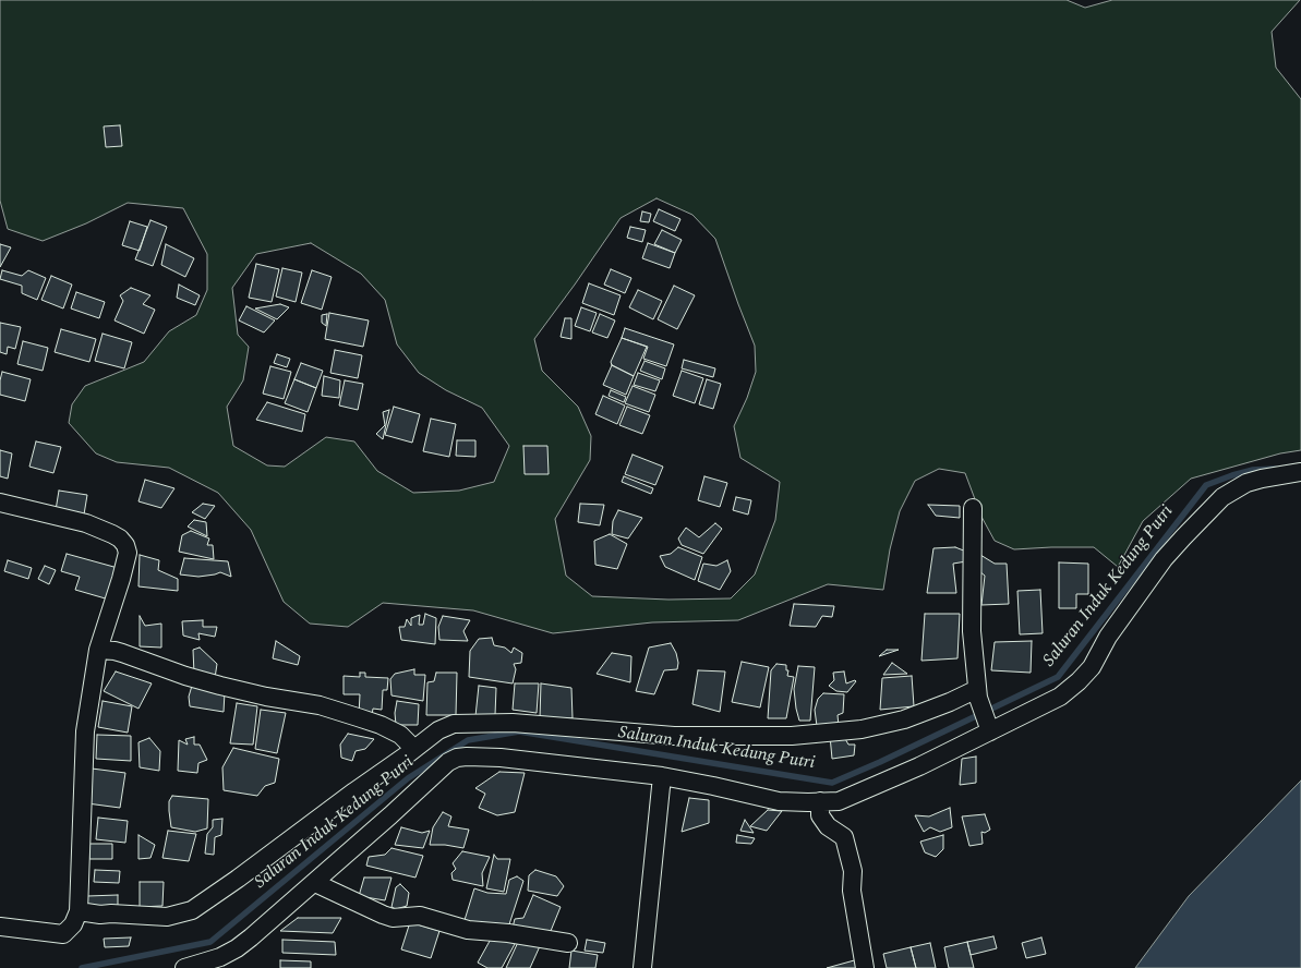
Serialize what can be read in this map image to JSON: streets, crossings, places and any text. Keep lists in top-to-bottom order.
{
  "water": ["Saluran Induk Kedung Putri"]
}
